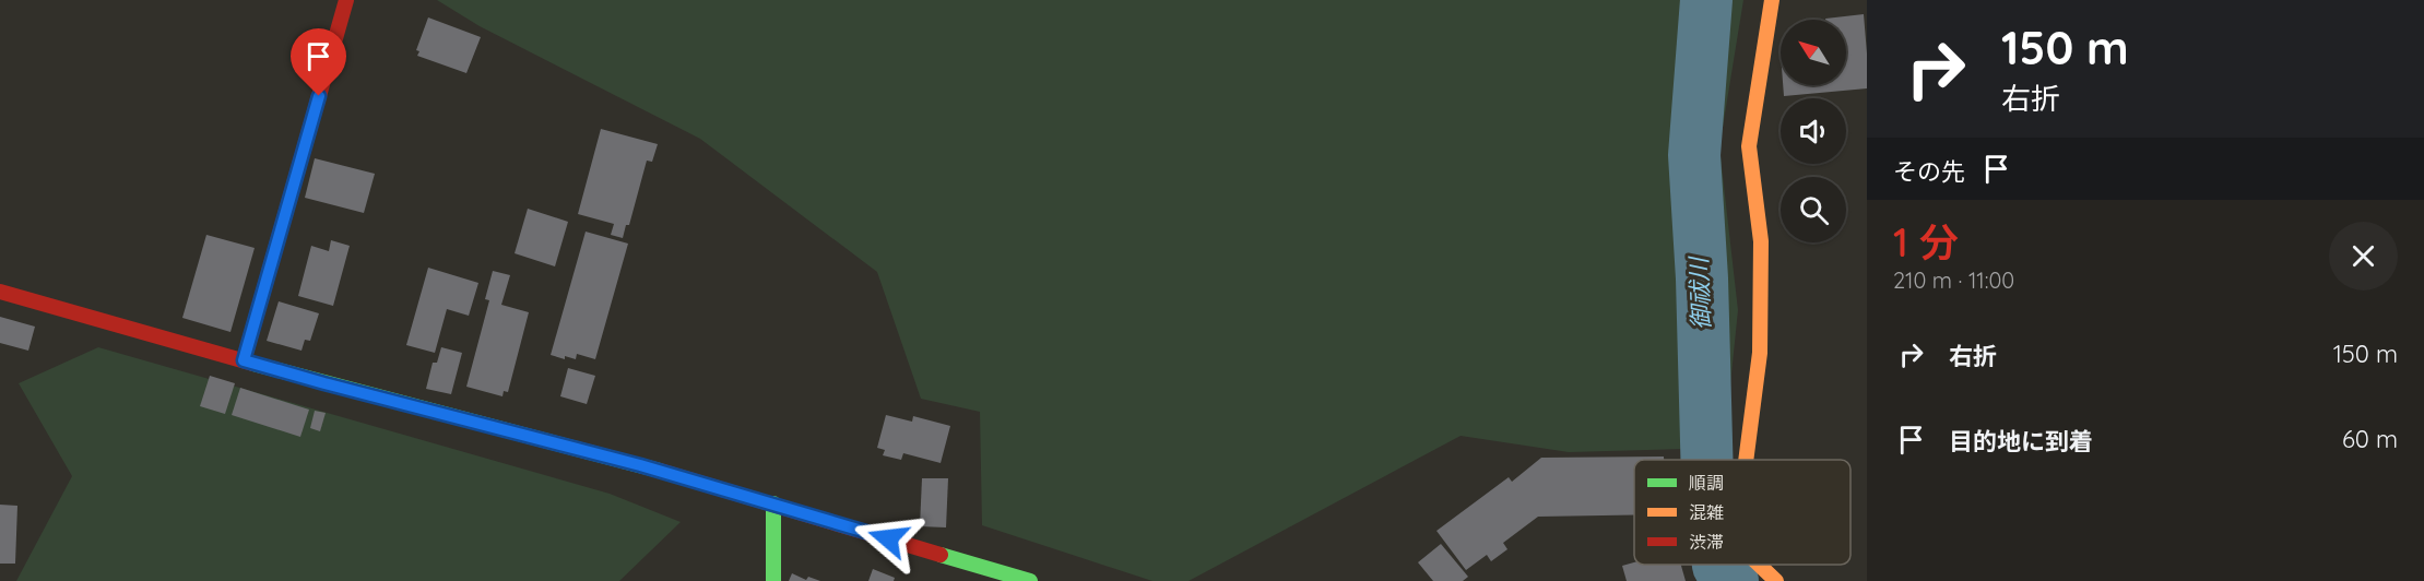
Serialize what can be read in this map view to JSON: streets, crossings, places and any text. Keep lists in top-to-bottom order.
{
  "water": ["御祓川"],
  "legend": ["順調", "混雑", "渋滞"],
  "north": "top left",
  "page": {
    "turn": ["150 m", "右折"],
    "then": "その先",
    "heading": ["1 分", "210 m · 11:00"],
    "list": [
      {
        "name": "右折",
        "value": "150 m"
      },
      {
        "name": "目的地に到着",
        "value": "60 m"
      }
    ]
  }
}
